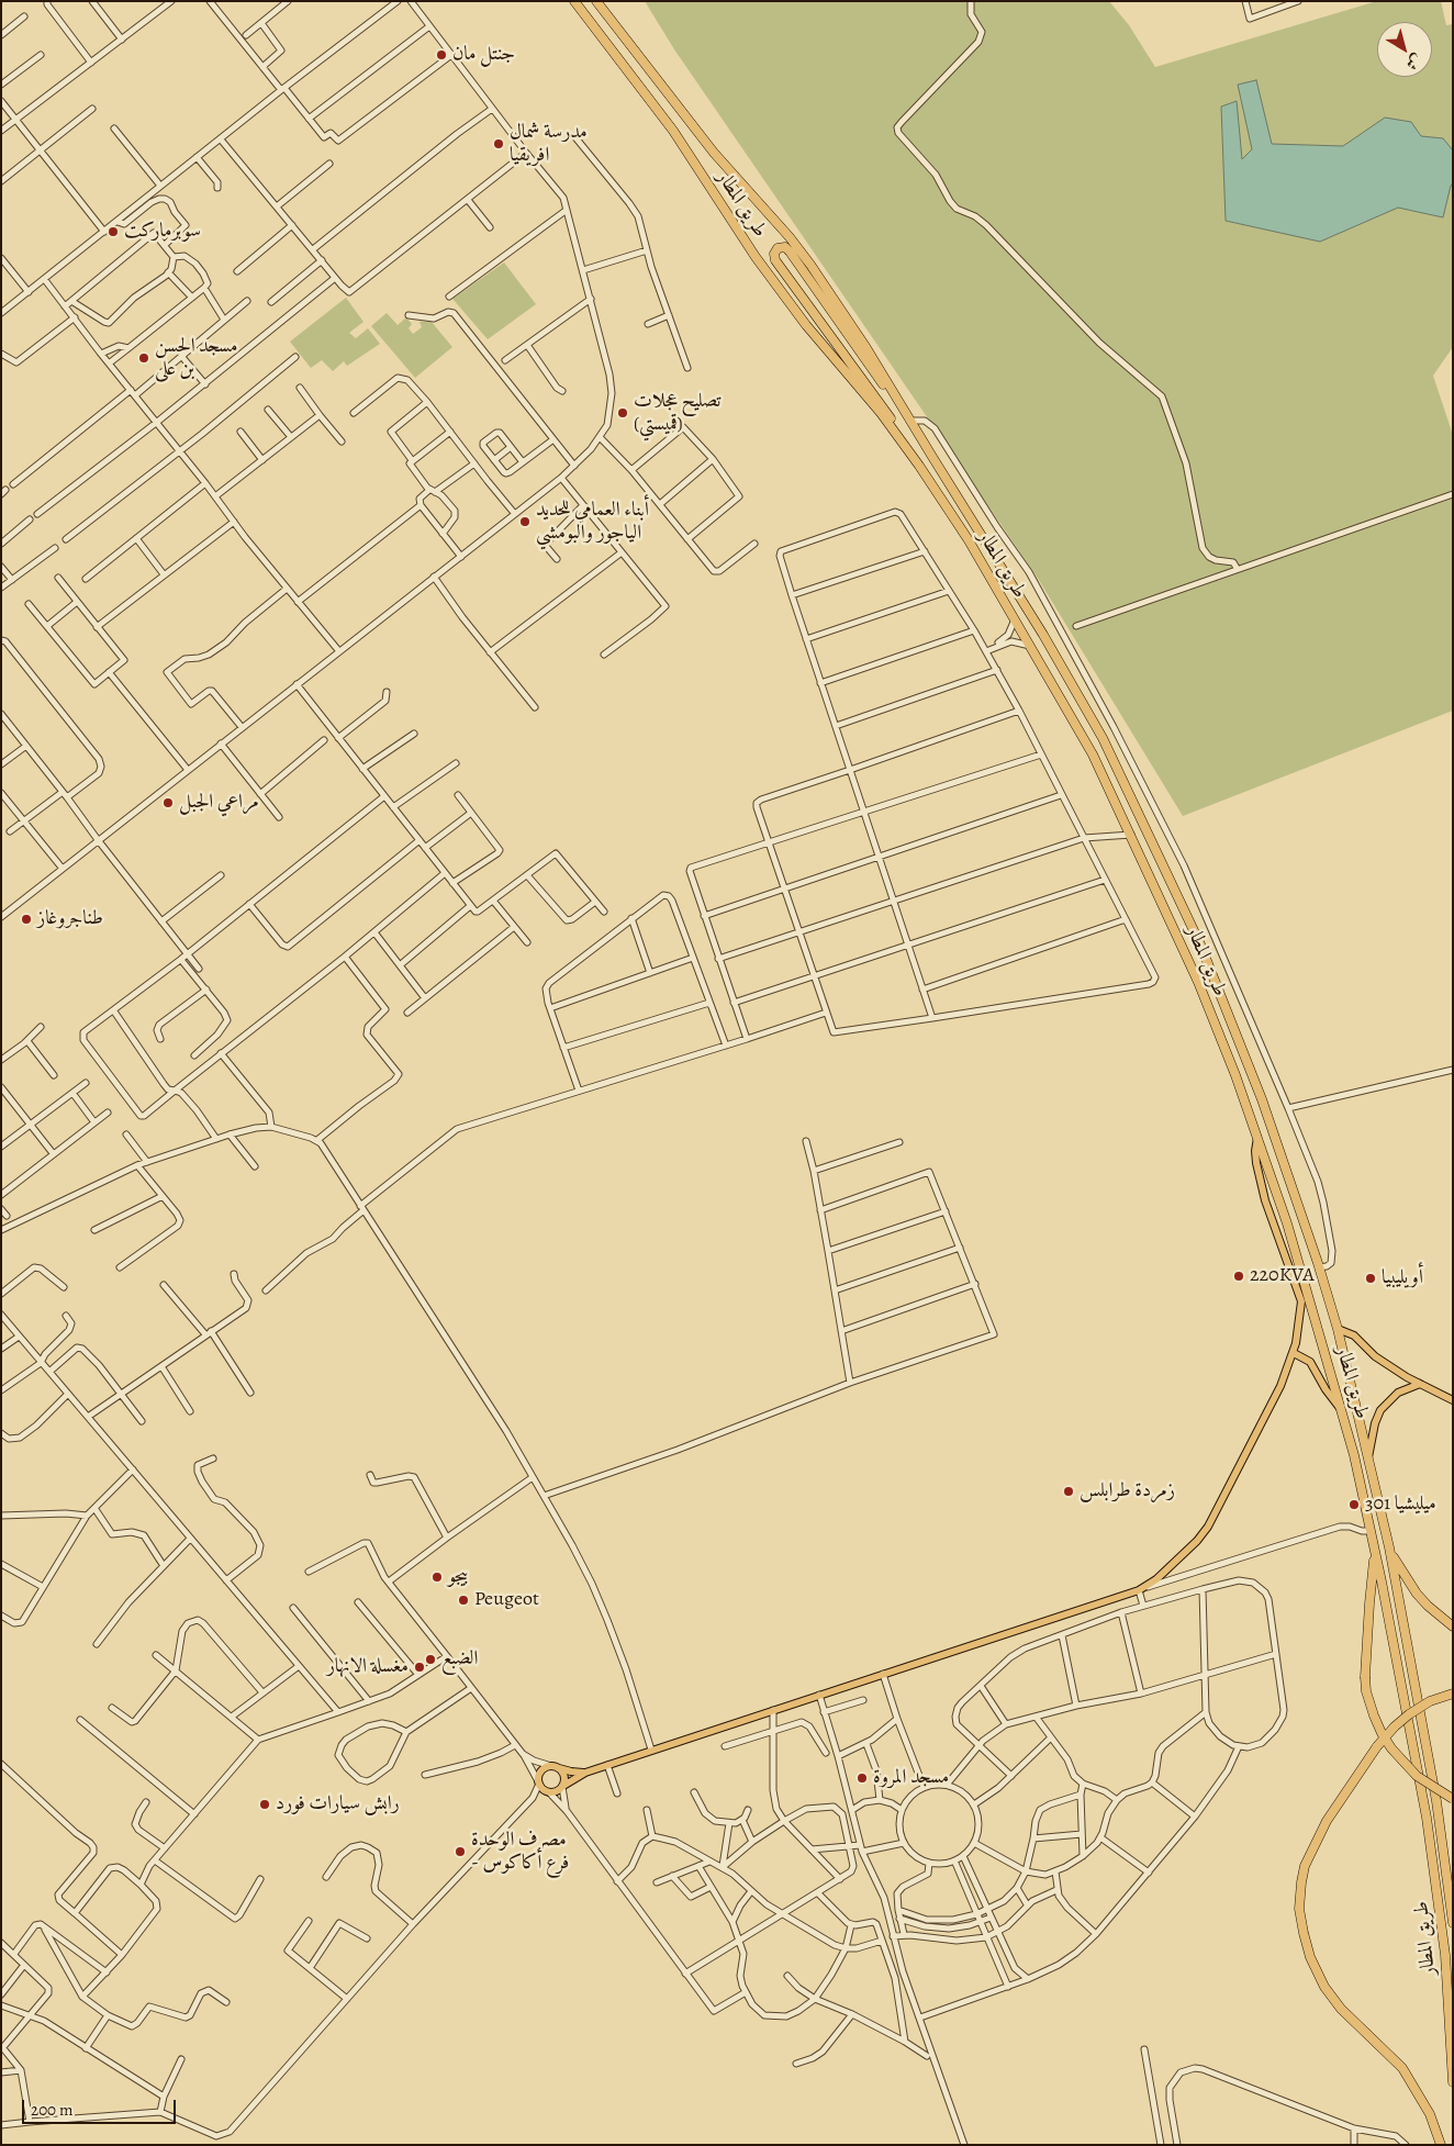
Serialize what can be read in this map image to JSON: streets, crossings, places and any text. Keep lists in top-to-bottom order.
{
  "streets": {
    "highway": ["طريق المطار"]
  },
  "places": [
    "جنتل مان",
    "مدرسة شمال افريقيا",
    "سوبرماركت",
    "مسجد الحسن بن على",
    "تصليح عجلات (قميستي)",
    "أبناء العمامي للحديد الياجور والبومشي",
    "مراعي الجبل",
    "طناجروغاز",
    "220KVA",
    "أويليبيا",
    "زمردة طرابلس",
    "ميليشيا 301",
    "بيجو",
    "Peugeot",
    "الضبع",
    "مغسلة الانهار",
    "مسجد المروة",
    "رابش سيارات فورد",
    "مصرف الوحدة - فرع أكاكوس"
  ],
  "scale_bar": "200 m",
  "north": "bottom right"
}
